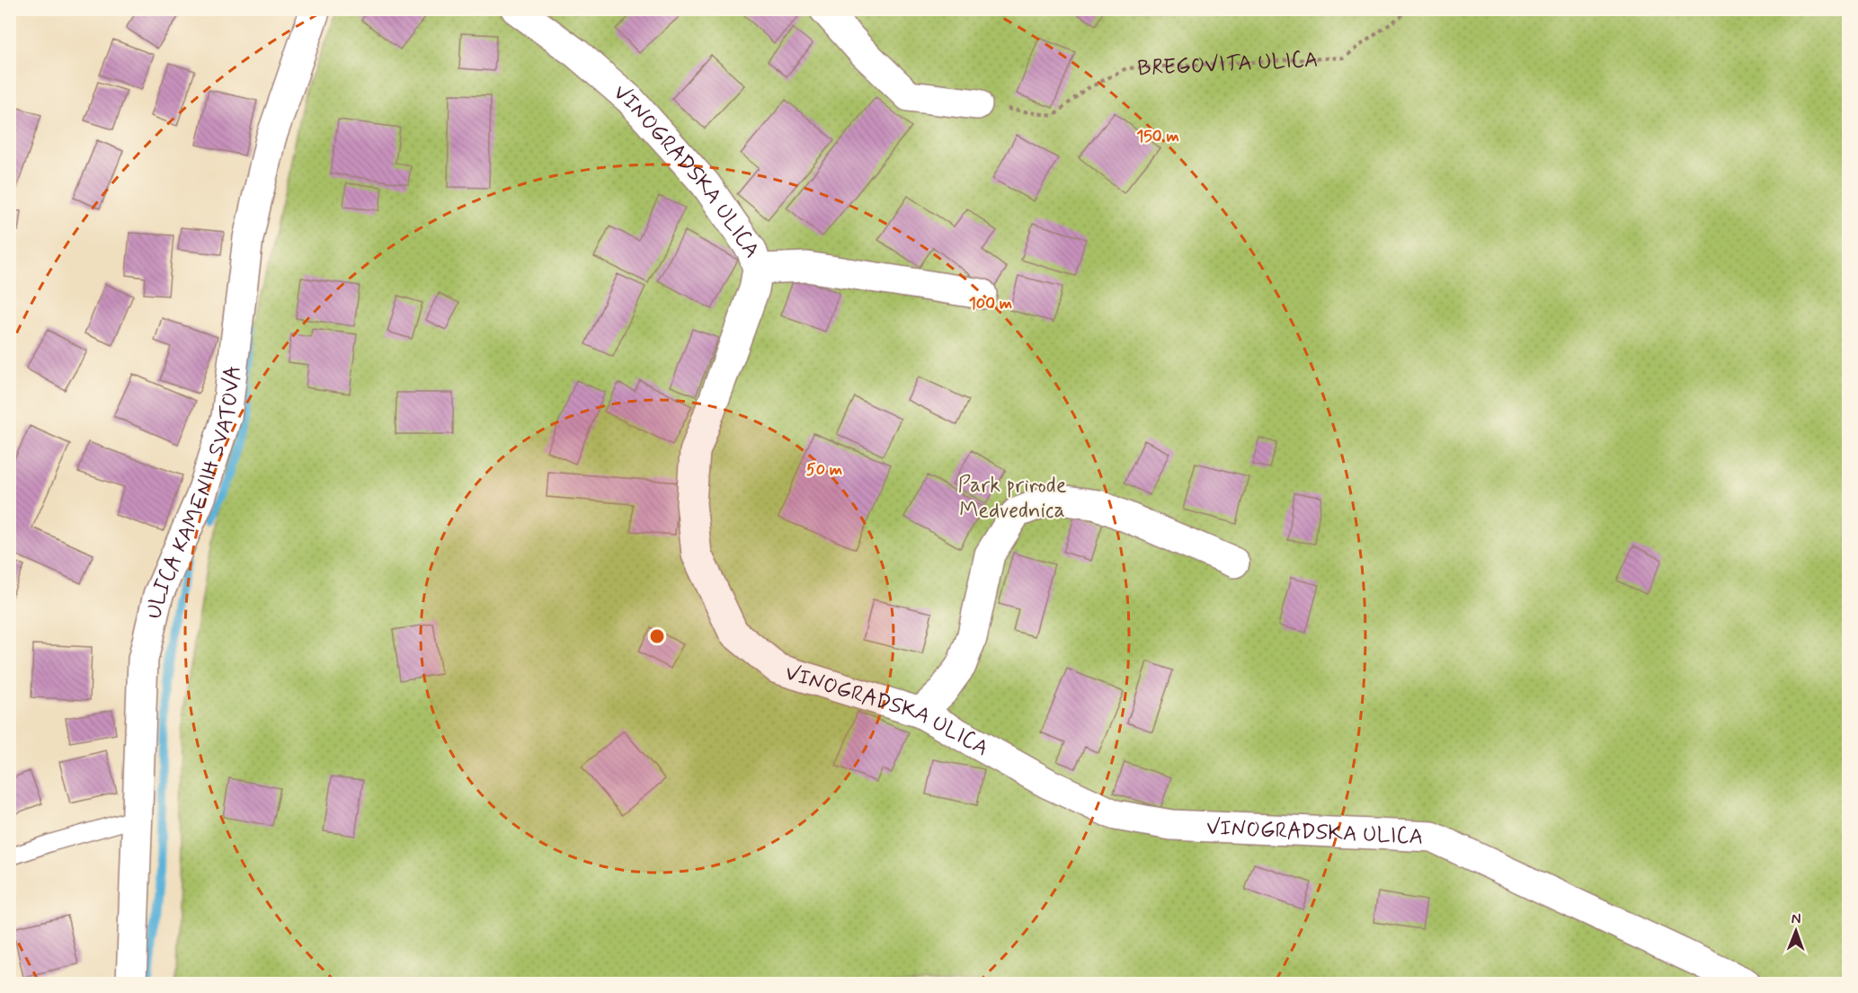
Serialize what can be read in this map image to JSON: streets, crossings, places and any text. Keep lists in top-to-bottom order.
{
  "streets": {
    "street": ["VINOGRADSKA ULICA", "ULICA KAMENIH SVATOVA"],
    "path": ["BREGOVITA ULICA"]
  },
  "parks": ["Park prirode Medvednica"],
  "north": "top",
  "rings": ["150 m", "100 m", "50 m"]
}
